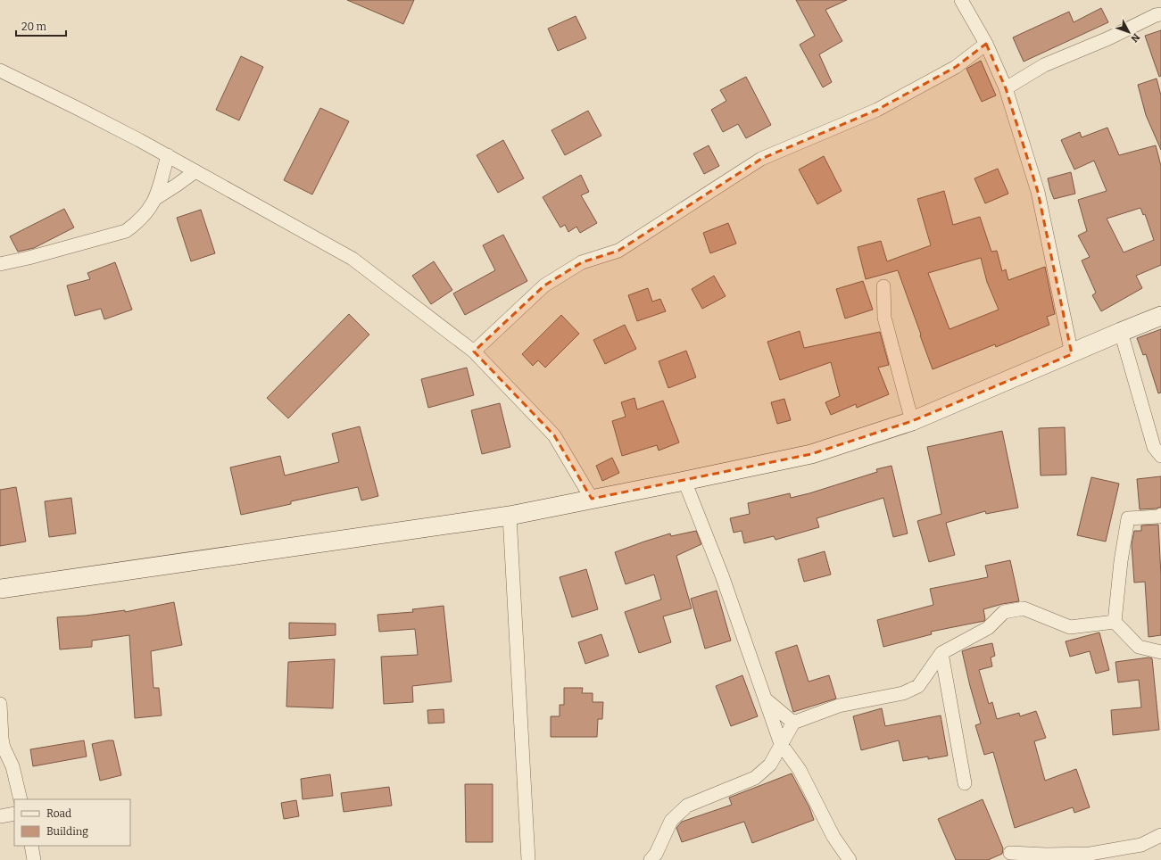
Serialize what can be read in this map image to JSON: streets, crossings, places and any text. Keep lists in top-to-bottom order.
{
  "legend": ["Road", "Building"],
  "scale_bar": "20 m",
  "north": "bottom right"
}
